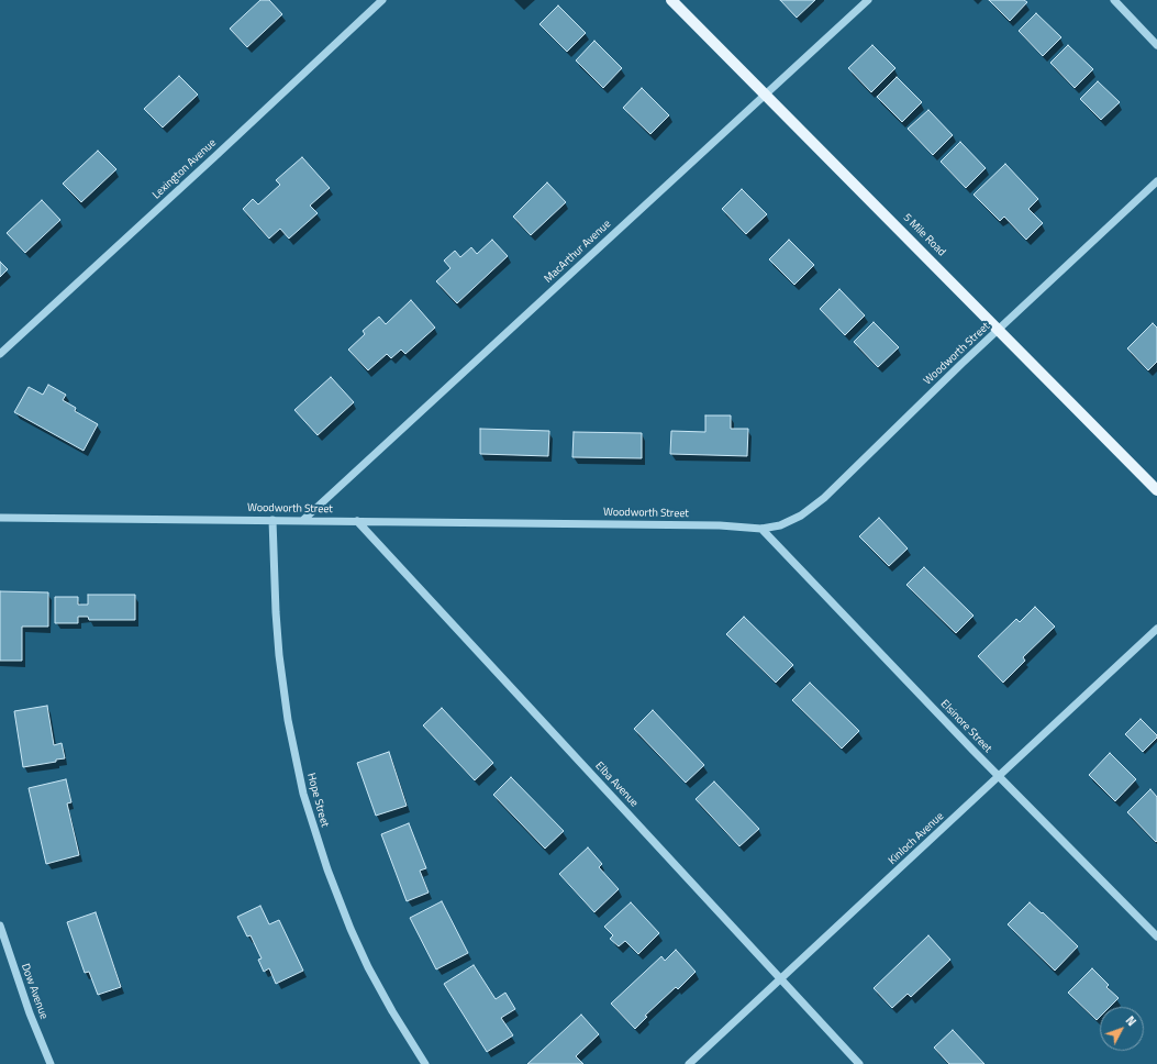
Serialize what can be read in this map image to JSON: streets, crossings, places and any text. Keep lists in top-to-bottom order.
{
  "streets": {
    "main road": ["5 Mile Road"],
    "street": [
      "Lexington Avenue",
      "MacArthur Avenue",
      "Woodworth Street",
      "Elsinore Street",
      "Elba Avenue",
      "Hope Street",
      "Kinloch Avenue",
      "Dow Avenue"
    ]
  },
  "crossings": [
    ["5 Mile Road", "MacArthur Avenue"],
    ["5 Mile Road", "Woodworth Street"],
    ["MacArthur Avenue", "Woodworth Street"],
    ["Woodworth Street", "Elsinore Street"],
    ["Woodworth Street", "Elba Avenue"],
    ["Woodworth Street", "Hope Street"],
    ["Elsinore Street", "Kinloch Avenue"],
    ["Elba Avenue", "Kinloch Avenue"]
  ],
  "north": "top right"
}
